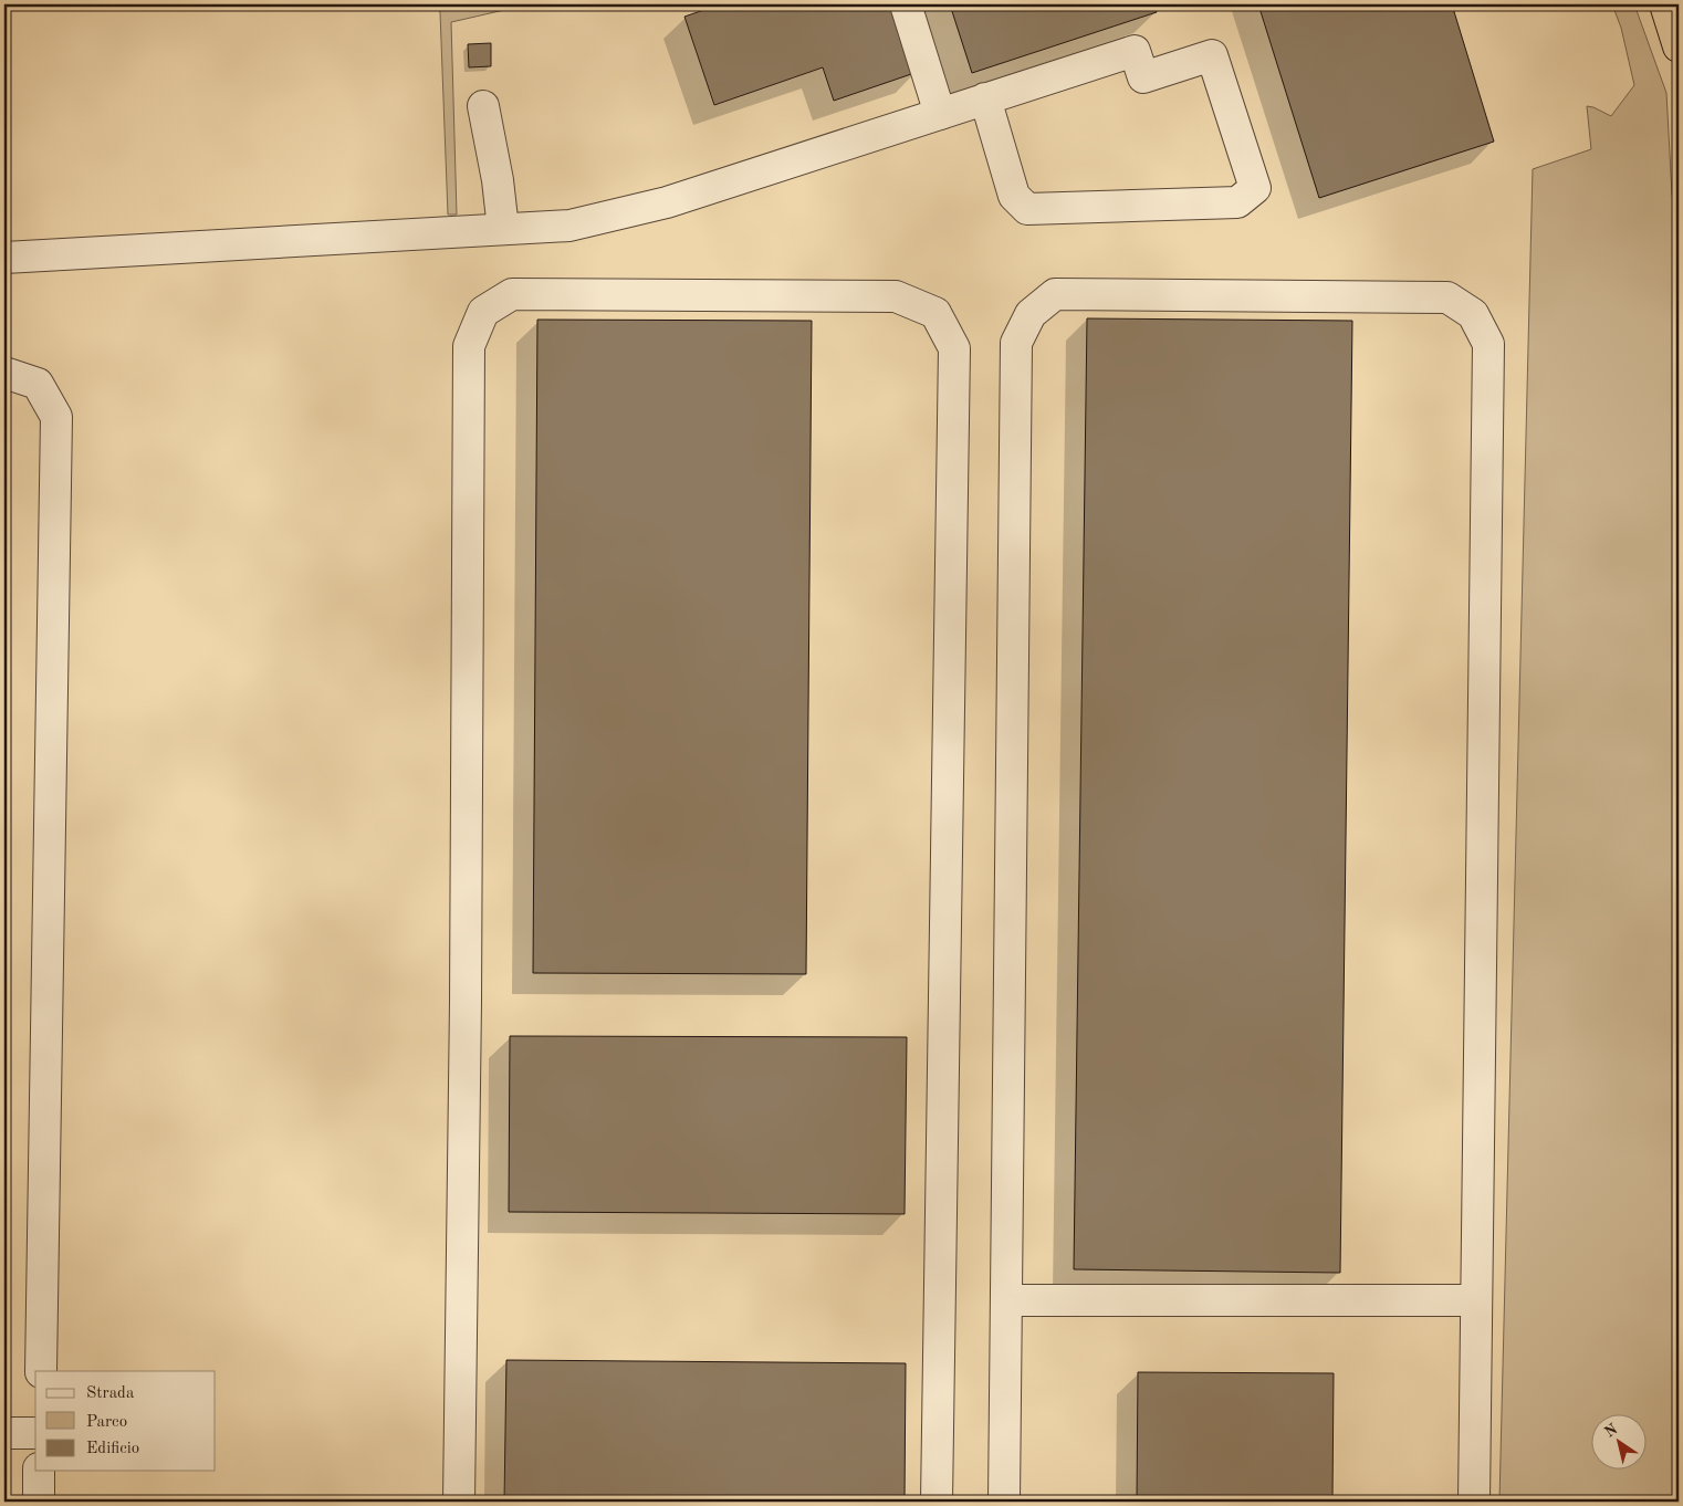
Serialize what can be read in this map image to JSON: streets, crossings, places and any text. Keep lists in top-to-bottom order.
{
  "legend": ["Strada", "Parco", "Edificio"],
  "north": "top left"
}
